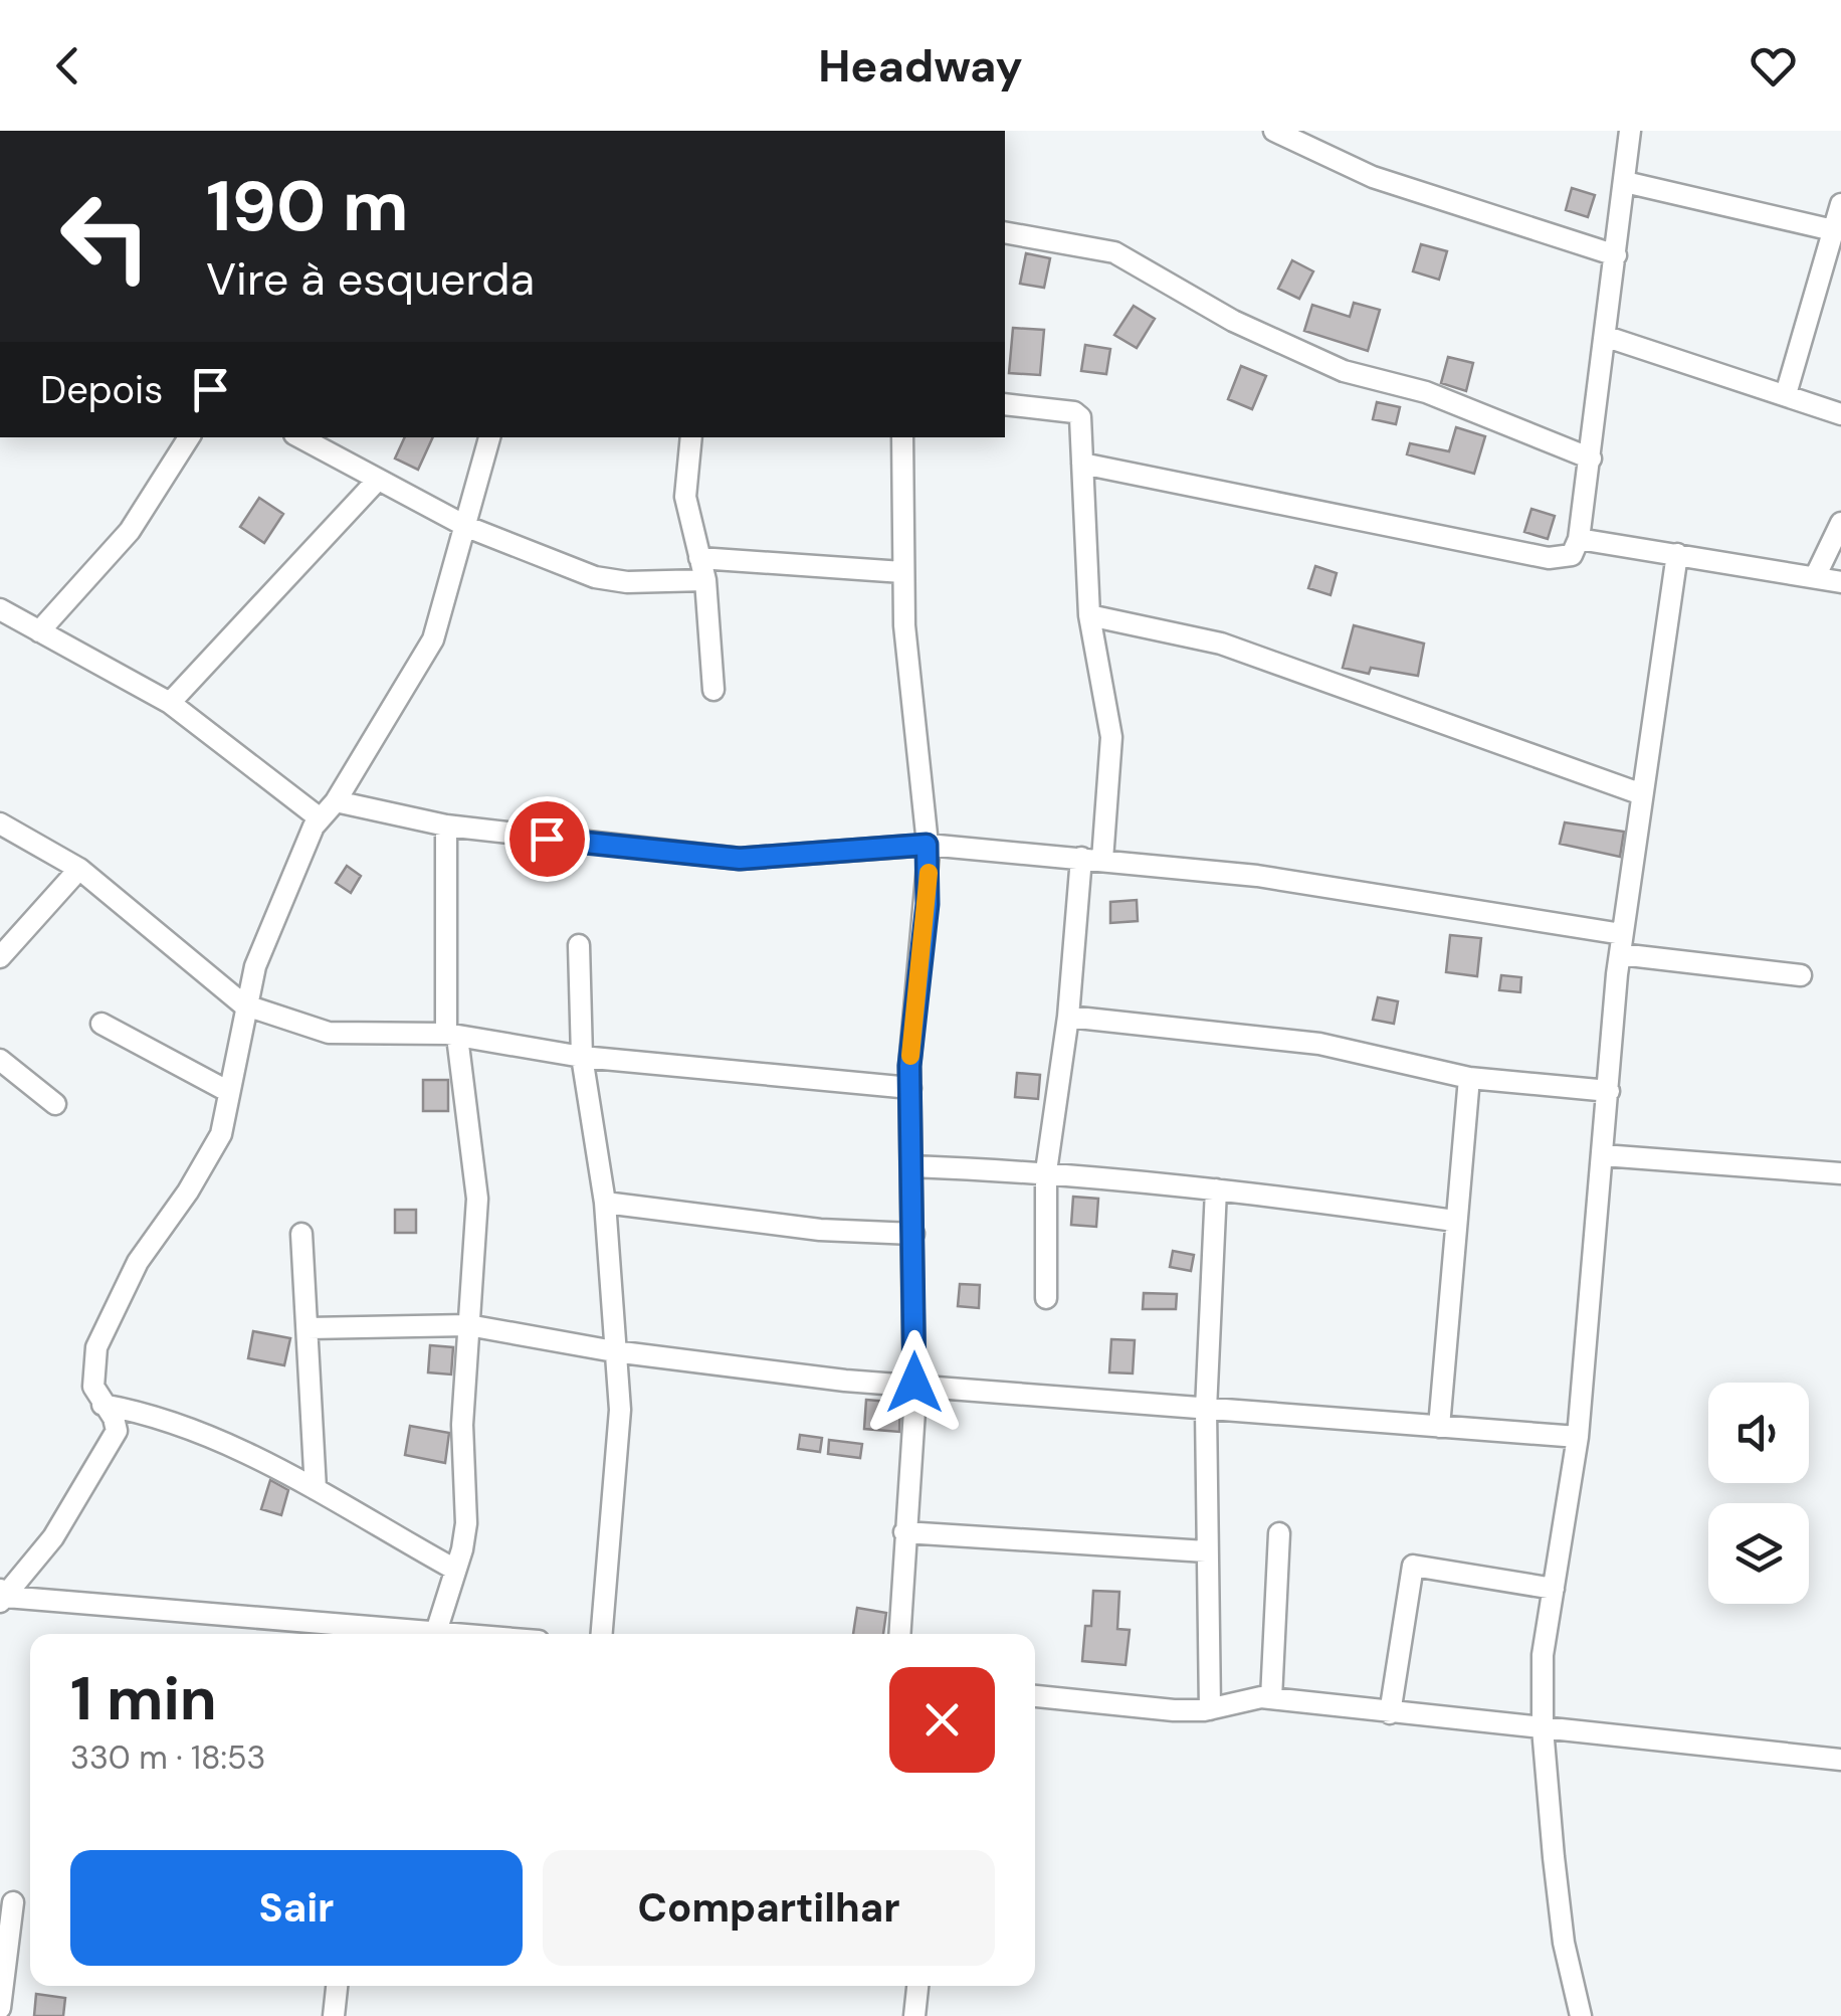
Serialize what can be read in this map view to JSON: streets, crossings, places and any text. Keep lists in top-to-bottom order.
{
  "page": {
    "header": "Headway",
    "turn": ["190 m", "Vire à esquerda"],
    "then": "Depois",
    "heading": ["1 min", "330 m · 18:53"],
    "buttons": ["Sair", "Compartilhar"]
  }
}
